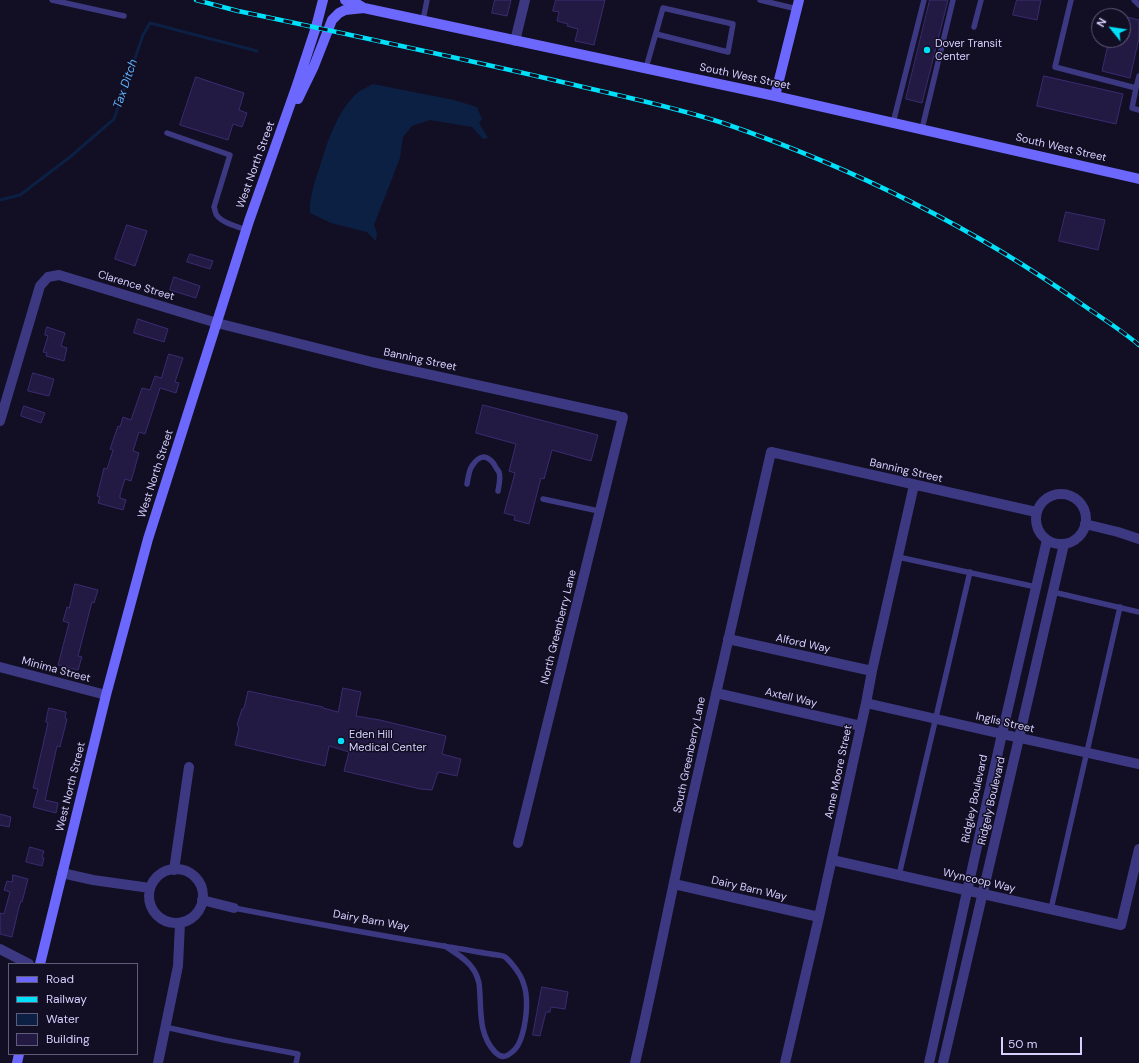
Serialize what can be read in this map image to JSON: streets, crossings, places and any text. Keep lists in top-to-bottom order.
{
  "streets": {
    "main road": ["South West Street", "West North Street"],
    "street": [
      "Clarence Street",
      "Banning Street",
      "North Greenberry Lane",
      "Alford Way",
      "Minima Street",
      "Axtell Way",
      "Inglis Street",
      "South Greenberry Lane",
      "Anne Moore Street",
      "Ridgley Boulevard",
      "Ridgely Boulevard",
      "Wyncoop Way",
      "Dairy Barn Way"
    ]
  },
  "crossings": [
    ["West North Street", "Clarence Street"],
    ["West North Street", "Banning Street"],
    ["West North Street", "Minima Street"],
    ["Clarence Street", "Banning Street"],
    ["Banning Street", "North Greenberry Lane"],
    ["Banning Street", "South Greenberry Lane"],
    ["Banning Street", "Anne Moore Street"],
    ["Banning Street", "Ridgley Boulevard"],
    ["Banning Street", "Ridgely Boulevard"],
    ["Alford Way", "South Greenberry Lane"],
    ["Alford Way", "Anne Moore Street"],
    ["Axtell Way", "South Greenberry Lane"],
    ["Axtell Way", "Anne Moore Street"],
    ["Inglis Street", "Anne Moore Street"],
    ["Inglis Street", "Ridgley Boulevard"],
    ["Inglis Street", "Ridgely Boulevard"],
    ["South Greenberry Lane", "Dairy Barn Way"],
    ["Anne Moore Street", "Wyncoop Way"],
    ["Anne Moore Street", "Dairy Barn Way"],
    ["Ridgley Boulevard", "Ridgely Boulevard"],
    ["Ridgley Boulevard", "Wyncoop Way"],
    ["Ridgely Boulevard", "Wyncoop Way"]
  ],
  "water": ["Tax Ditch"],
  "places": ["Dover Transit Center", "Eden Hill Medical Center"],
  "legend": [
    "Road",
    "Railway",
    "Water",
    "Building"
  ],
  "scale_bar": "50 m",
  "north": "top left"
}
